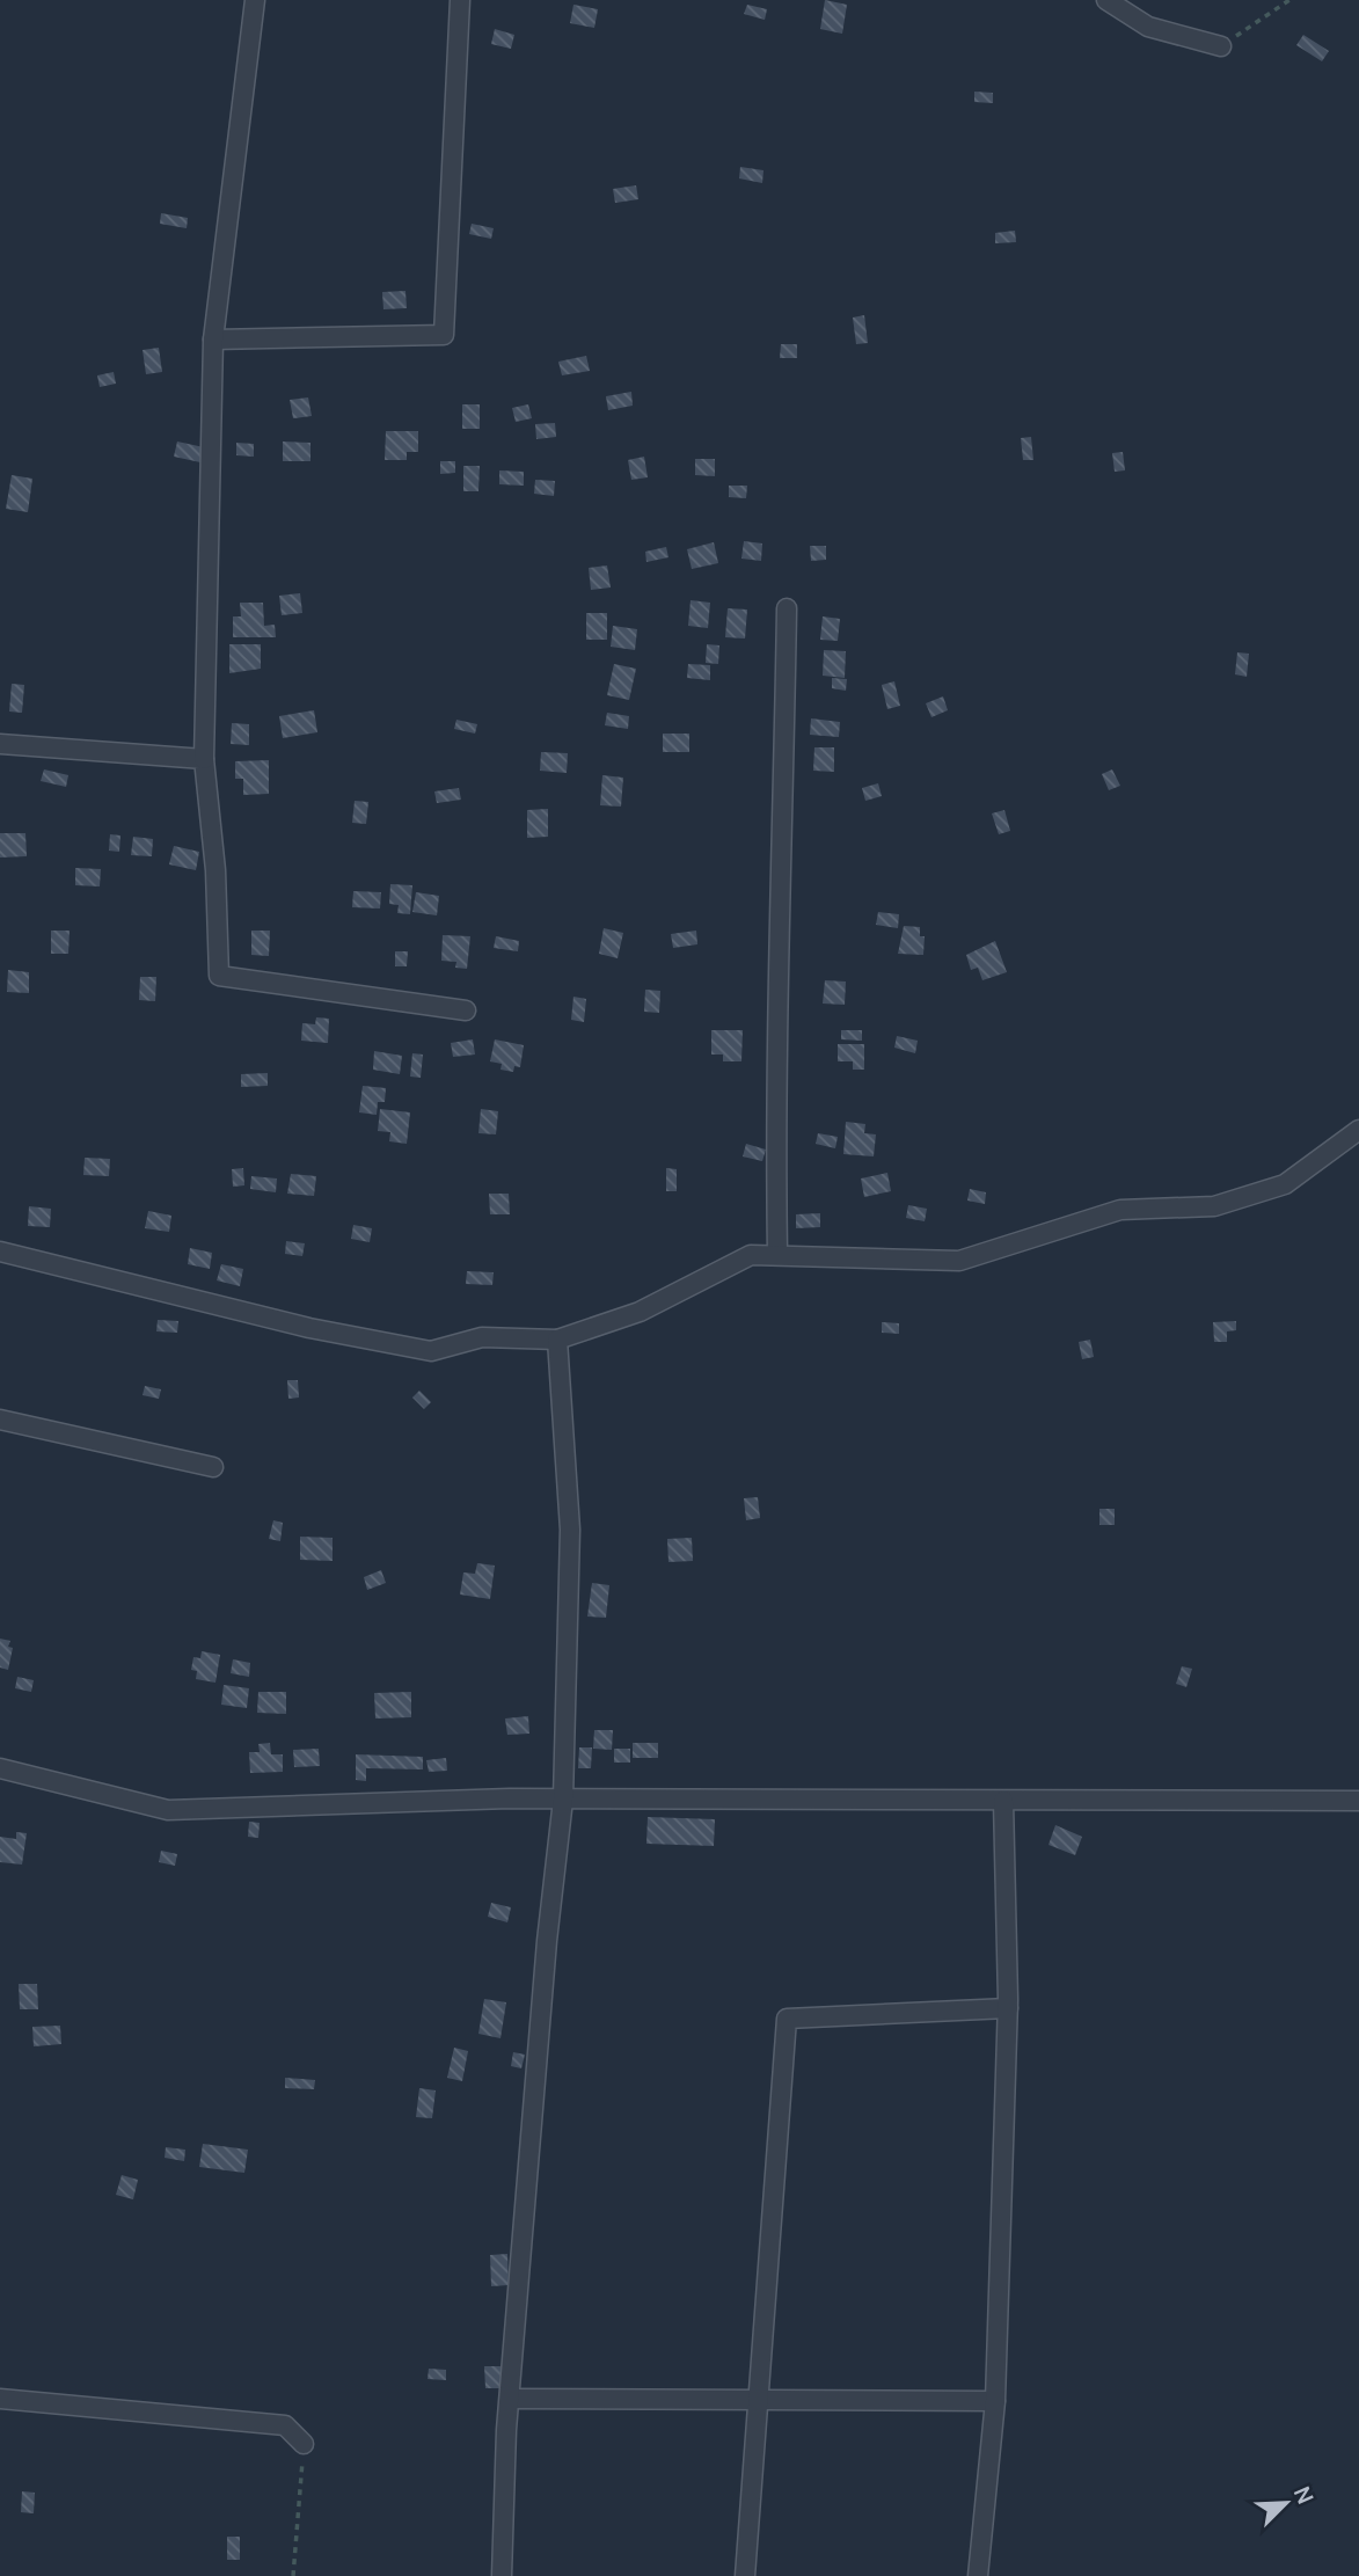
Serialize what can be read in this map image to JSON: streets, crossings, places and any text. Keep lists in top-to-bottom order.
{
  "north": "top right"
}
